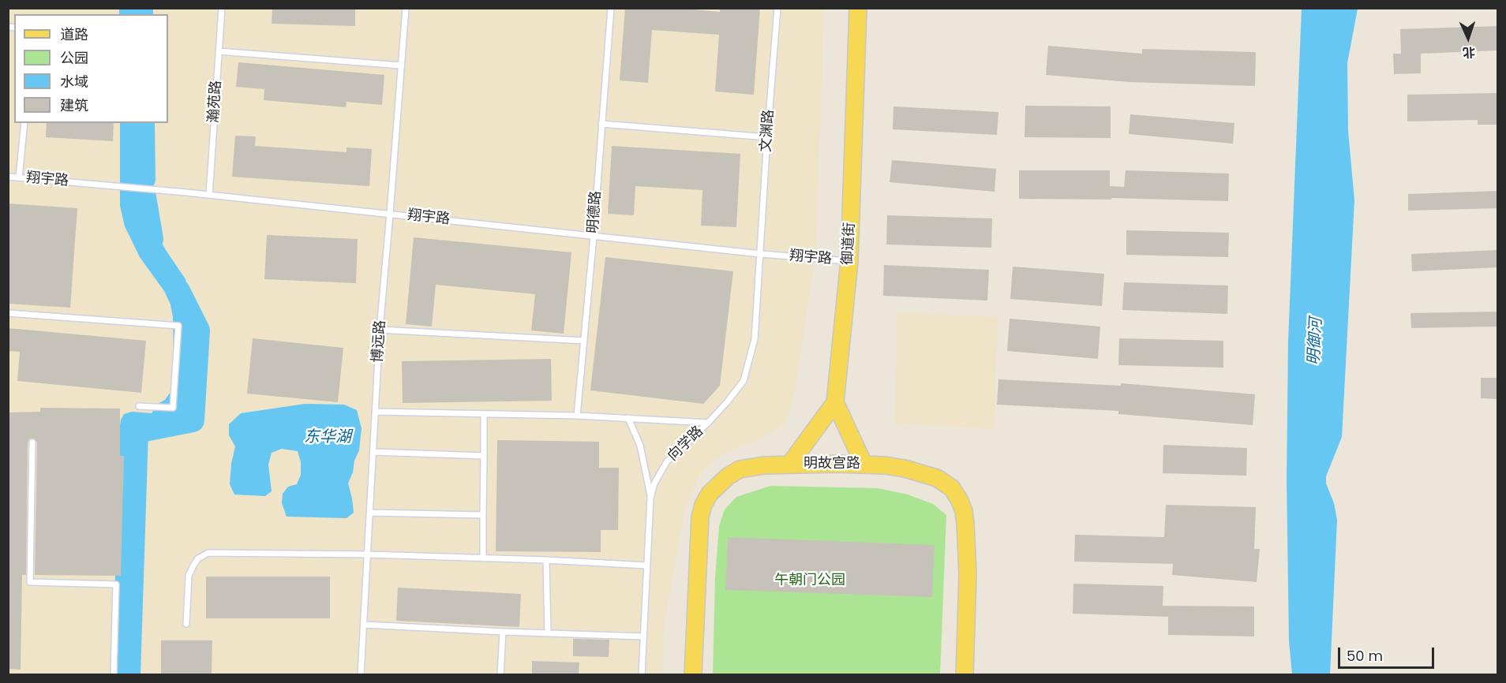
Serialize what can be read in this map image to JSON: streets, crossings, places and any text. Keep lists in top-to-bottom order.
{
  "streets": {
    "main road": ["御道街", "明故宫路"],
    "lane": [
      "瀚苑路",
      "文渊路",
      "翔宇路",
      "明德路",
      "博远路",
      "向学路"
    ]
  },
  "crossings": [
    ["瀚苑路", "翔宇路"],
    ["文渊路", "翔宇路"],
    ["文渊路", "向学路"],
    ["翔宇路", "明德路"],
    ["翔宇路", "御道街"],
    ["翔宇路", "博远路"],
    ["翔宇路", "向学路"]
  ],
  "water": ["明御河", "东华湖"],
  "parks": ["午朝门公园"],
  "legend": [
    "道路",
    "公园",
    "水域",
    "建筑"
  ],
  "scale_bar": "50 m",
  "north": "bottom"
}
